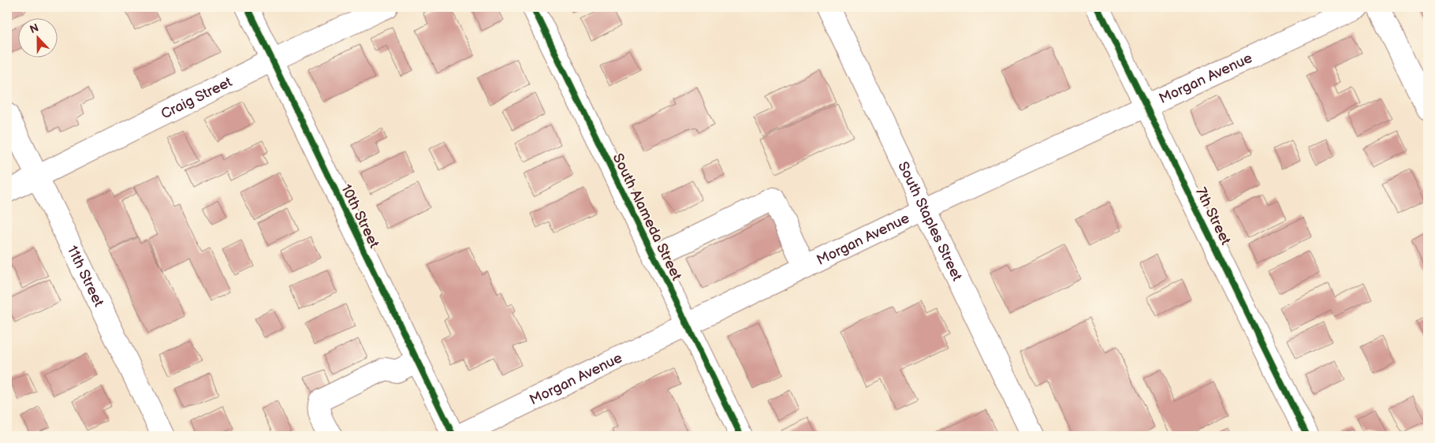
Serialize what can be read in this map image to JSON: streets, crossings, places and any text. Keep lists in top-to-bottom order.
{
  "streets": {
    "street": [
      "Morgan Avenue",
      "Craig Street",
      "10th Street",
      "7th Street",
      "South Alameda Street",
      "South Staples Street",
      "11th Street"
    ]
  },
  "crossings": [
    ["Morgan Avenue", "7th Street"],
    ["Morgan Avenue", "South Alameda Street"],
    ["Morgan Avenue", "South Staples Street"],
    ["Craig Street", "10th Street"],
    ["Craig Street", "11th Street"]
  ],
  "north": "top"
}
